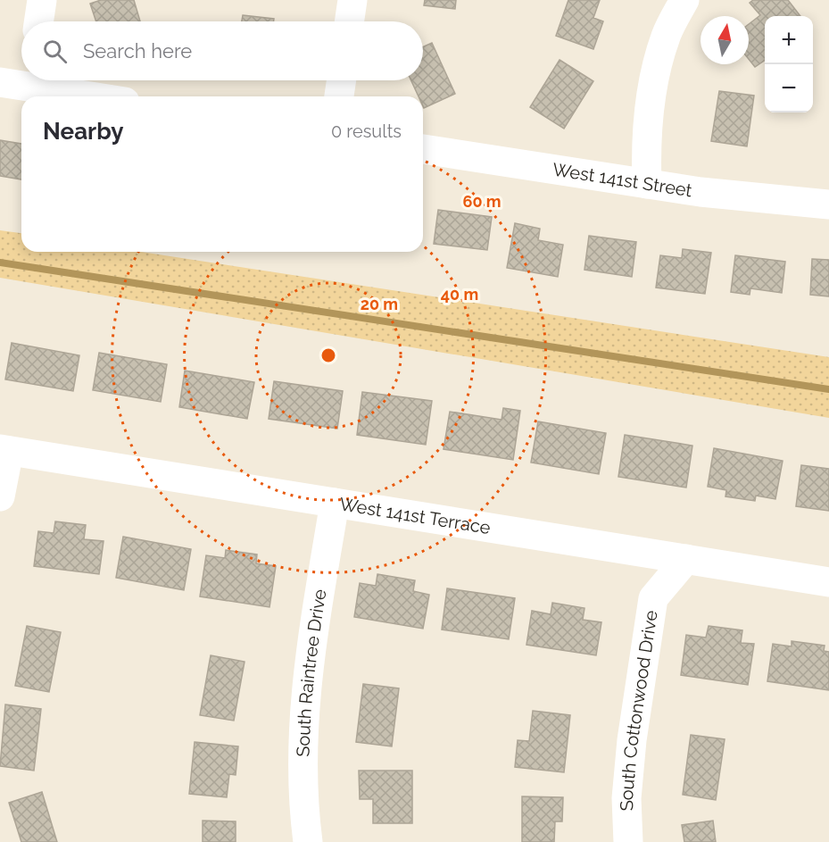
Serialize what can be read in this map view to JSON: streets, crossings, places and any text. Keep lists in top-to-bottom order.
{
  "streets": {
    "street": [
      "West 141st Street",
      "West 141st Terrace",
      "South Raintree Drive",
      "South Cottonwood Drive"
    ]
  },
  "crossings": [
    ["West 141st Terrace", "South Raintree Drive"],
    ["West 141st Terrace", "South Cottonwood Drive"]
  ],
  "north": "top",
  "page": {
    "map_buttons": ["+", "−"],
    "search": "Search here",
    "heading": ["Nearby", "0 results"]
  },
  "rings": ["60 m", "40 m", "20 m"]
}
